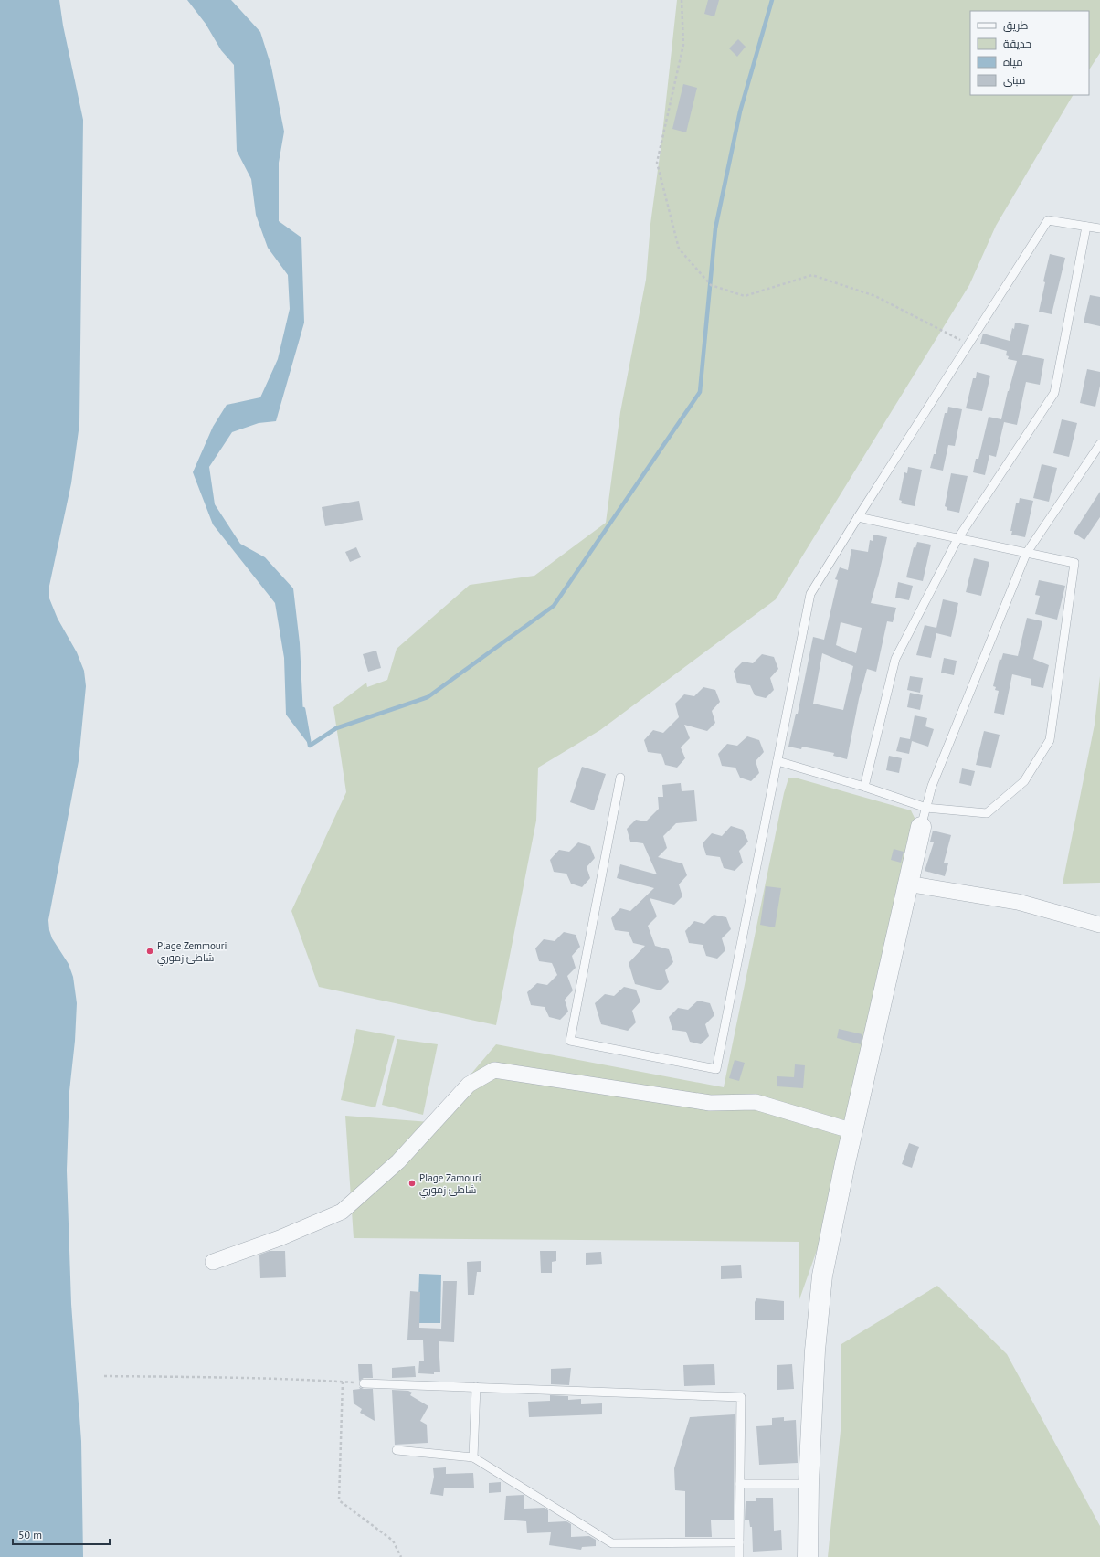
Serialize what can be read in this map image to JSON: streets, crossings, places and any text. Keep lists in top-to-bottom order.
{
  "places": ["Plage Zemmouri شاطئ زموري", "Plage Zamouri شاطئ زموري"],
  "legend": [
    "طريق",
    "حديقة",
    "مياه",
    "مبنى"
  ],
  "scale_bar": "50 m"
}
